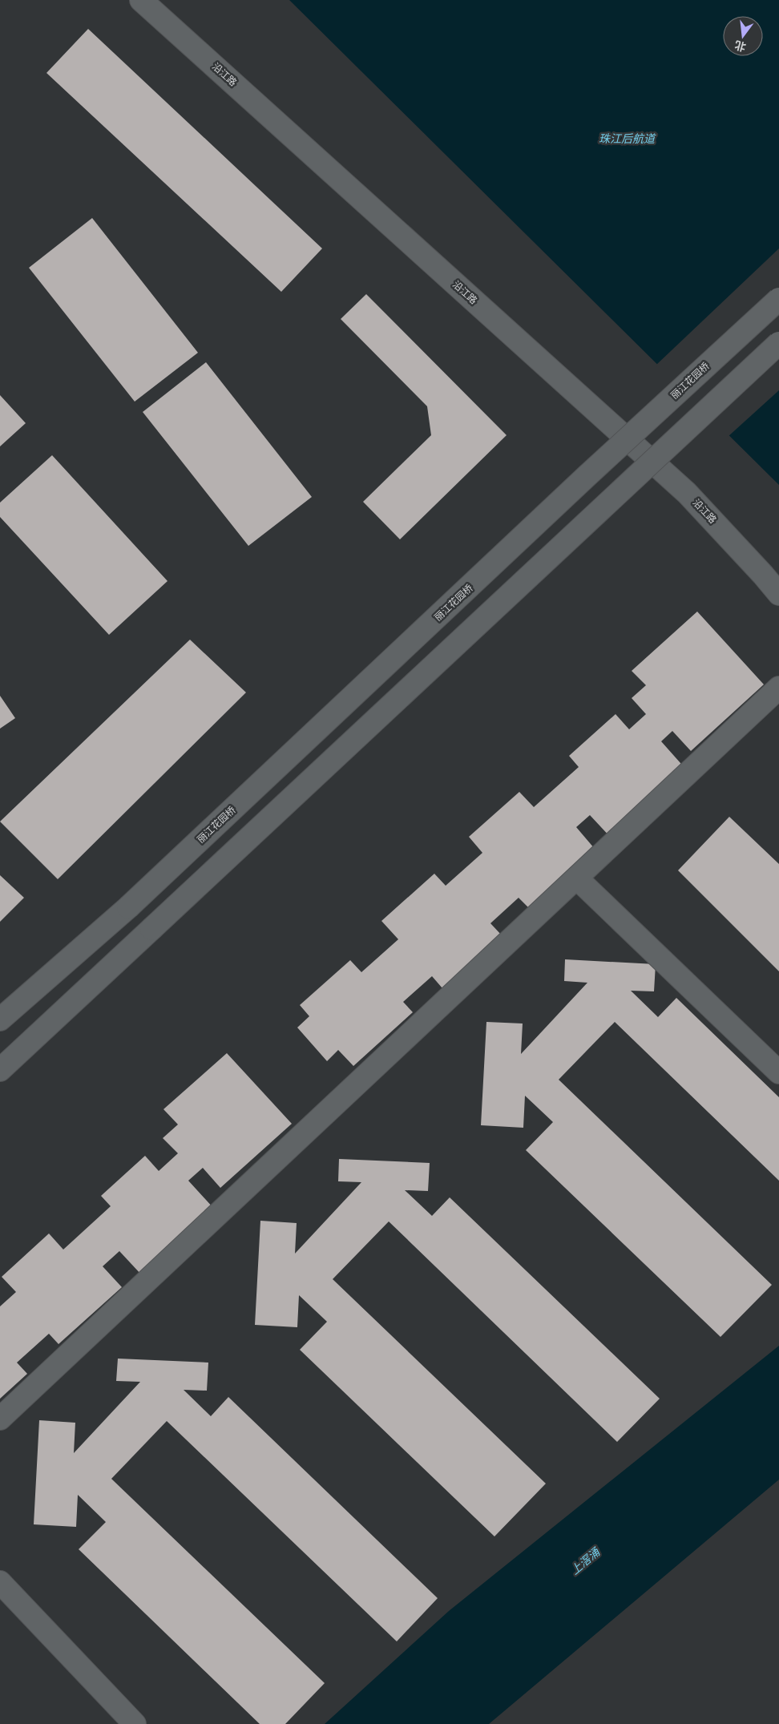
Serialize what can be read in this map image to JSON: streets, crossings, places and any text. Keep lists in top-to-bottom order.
{
  "streets": {
    "street": ["沿江路", "丽江花园桥"]
  },
  "water": ["珠江后航道", "上滘涌"],
  "north": "bottom"
}
